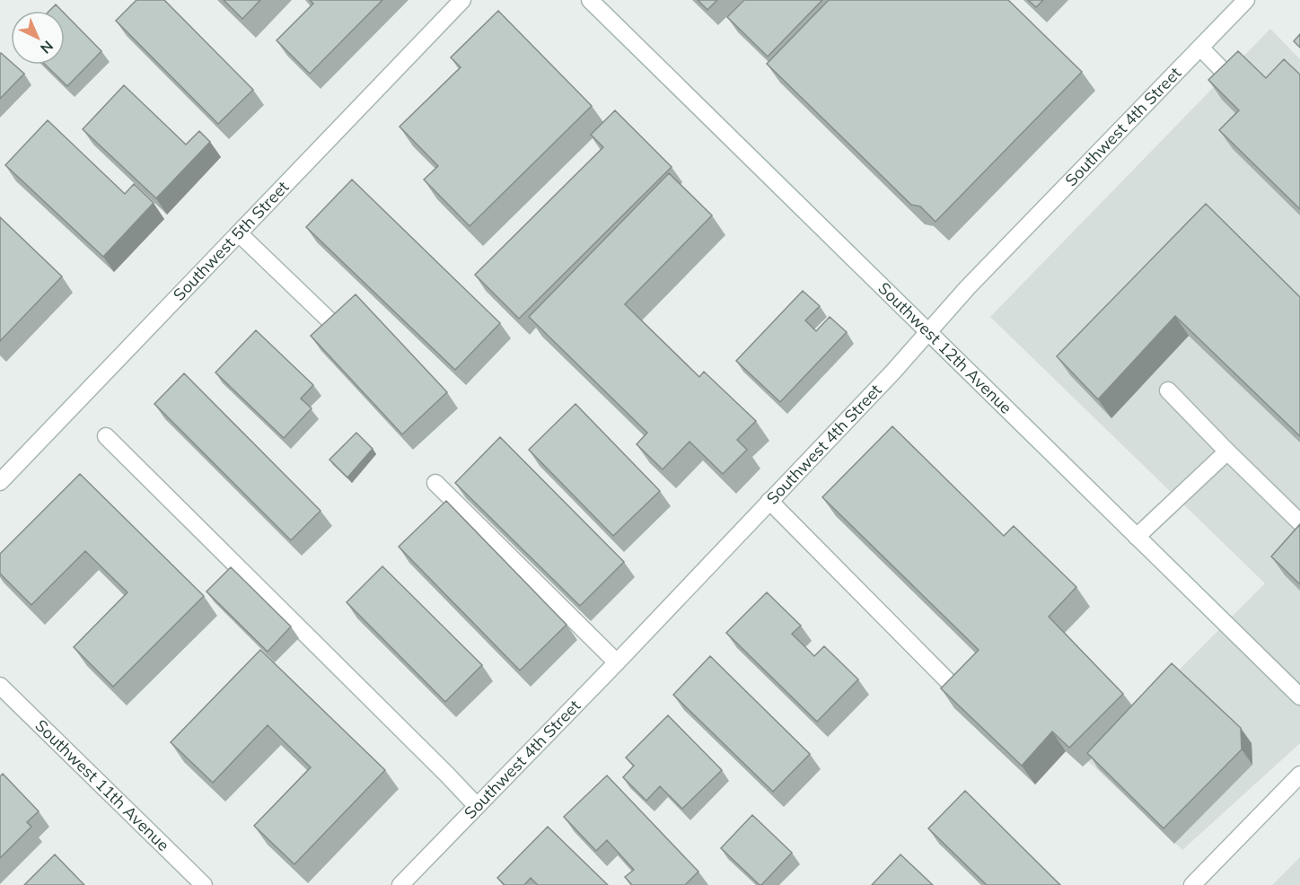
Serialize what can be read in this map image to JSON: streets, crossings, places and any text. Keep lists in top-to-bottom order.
{
  "streets": {
    "street": [
      "Southwest 4th Street",
      "Southwest 5th Street",
      "Southwest 12th Avenue",
      "Southwest 11th Avenue"
    ]
  },
  "crossings": [
    ["Southwest 4th Street", "Southwest 12th Avenue"]
  ],
  "north": "bottom right"
}
